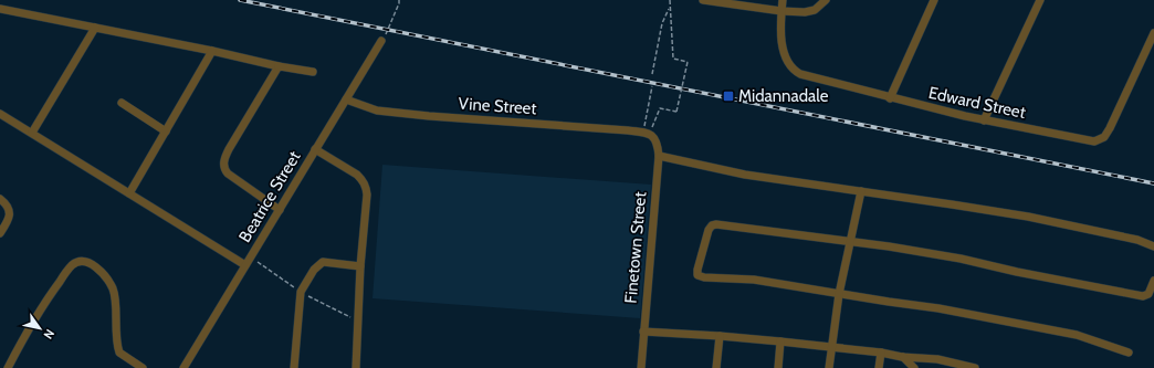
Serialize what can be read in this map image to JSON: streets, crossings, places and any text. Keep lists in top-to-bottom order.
{
  "streets": {
    "street": [
      "Edward Street",
      "Vine Street",
      "Beatrice Street",
      "Finetown Street"
    ]
  },
  "crossings": [
    ["Vine Street", "Beatrice Street"],
    ["Vine Street", "Finetown Street"]
  ],
  "places": {
    "transit": ["Midannadale"]
  },
  "north": "bottom right"
}
